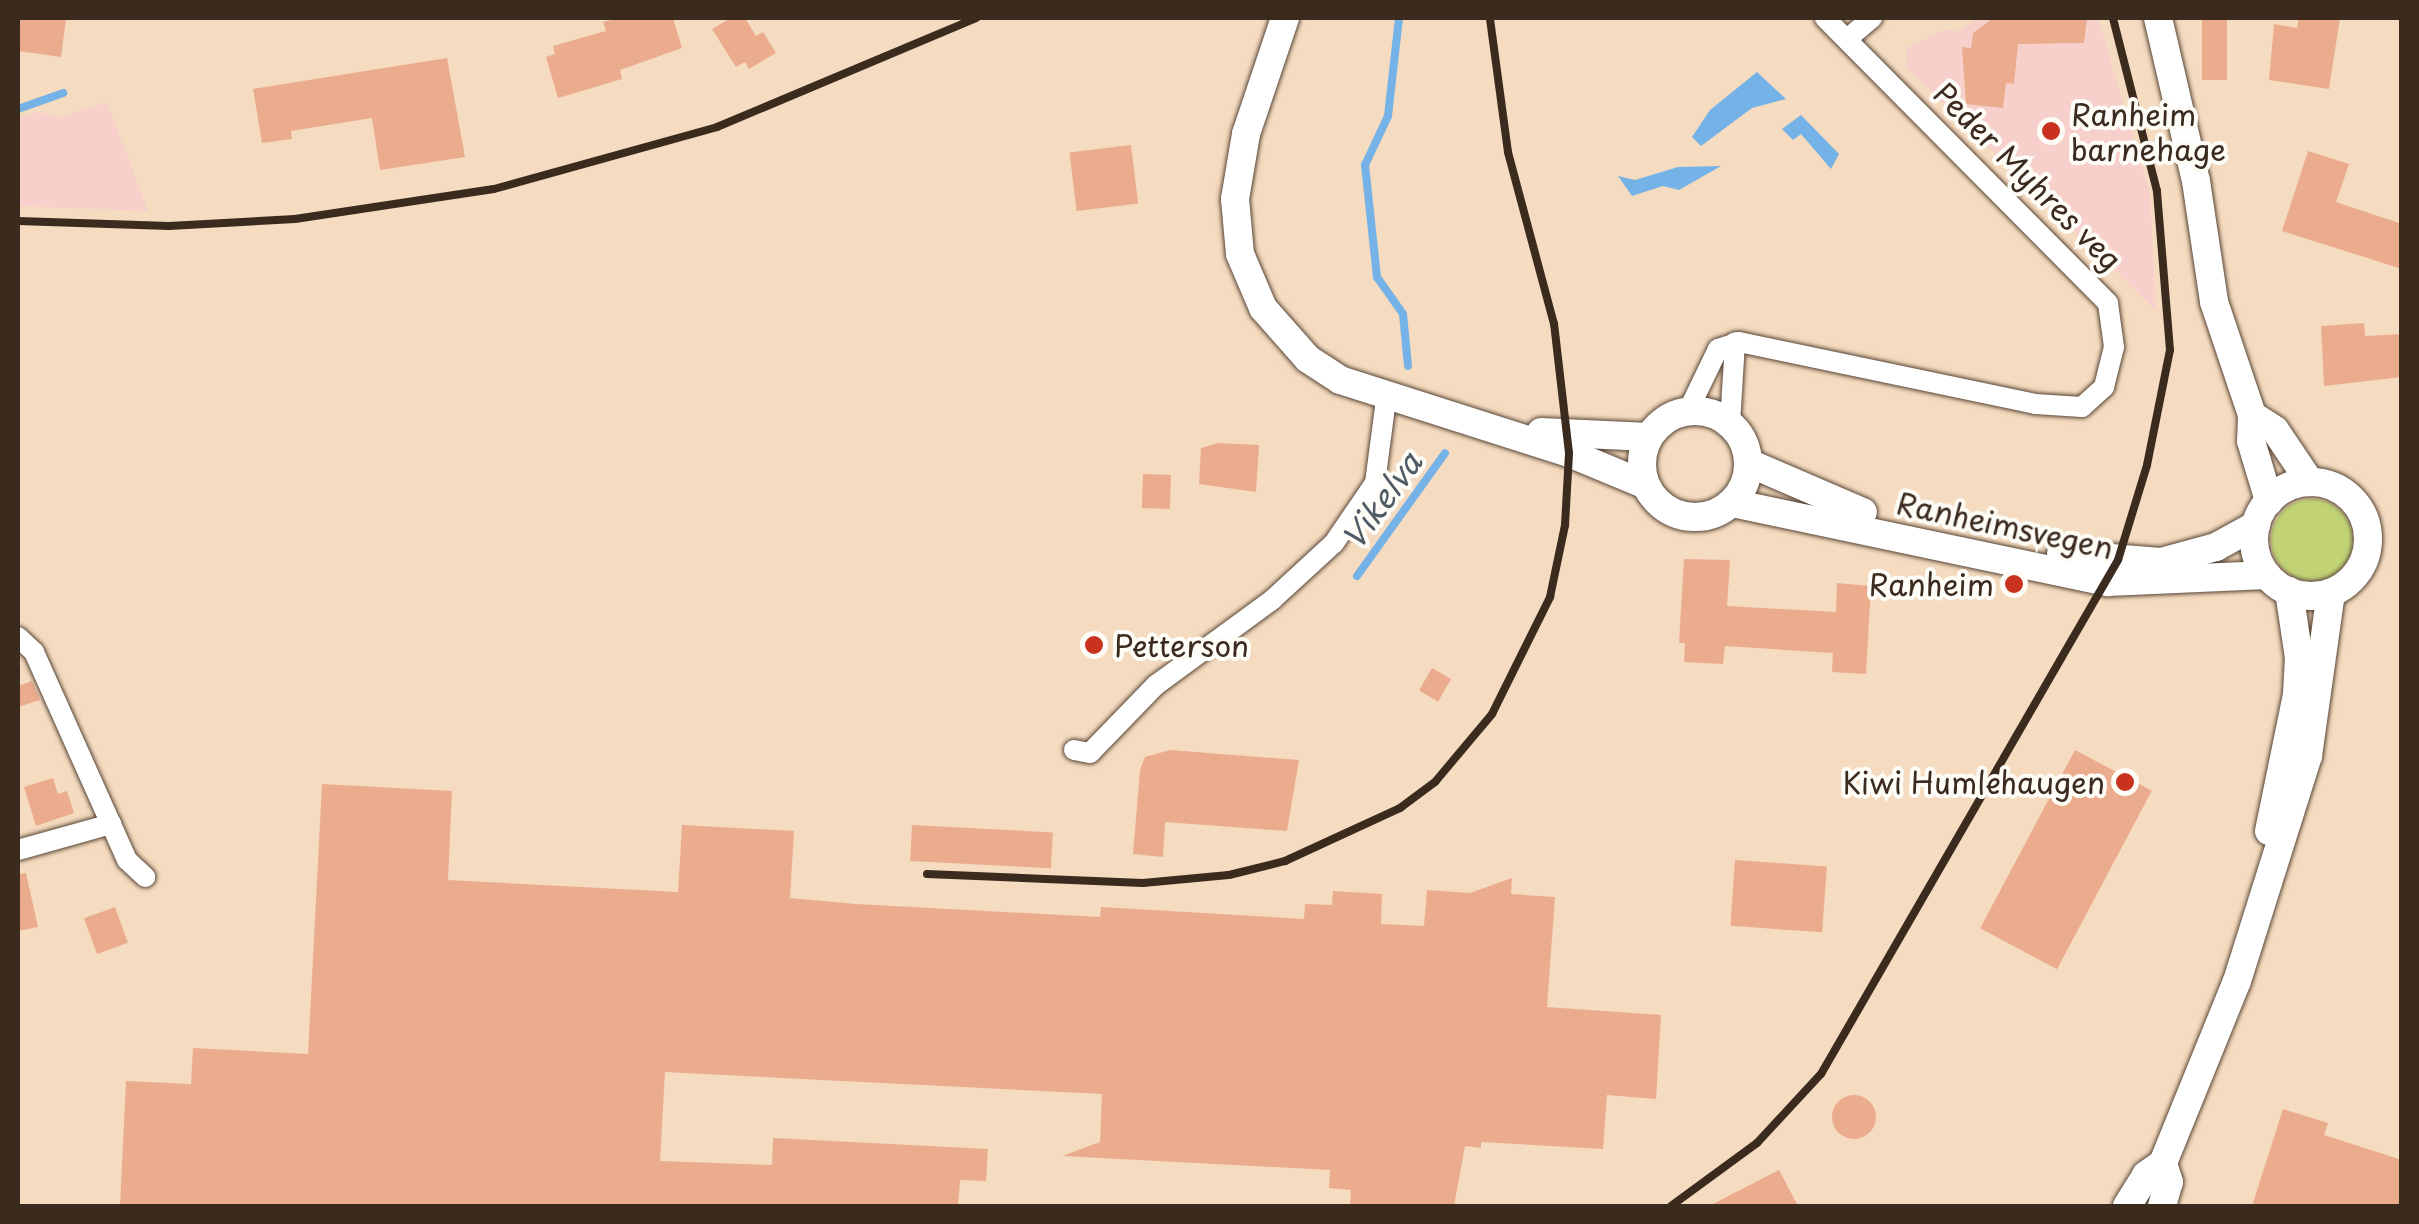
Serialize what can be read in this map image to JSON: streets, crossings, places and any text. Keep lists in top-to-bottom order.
{
  "streets": {
    "street": ["Peder Myhres veg", "Ranheimsvegen"]
  },
  "water": ["Vikelva"],
  "places": [
    "Ranheim barnehage",
    "Ranheim",
    "Petterson",
    "Kiwi Humlehaugen"
  ]
}
